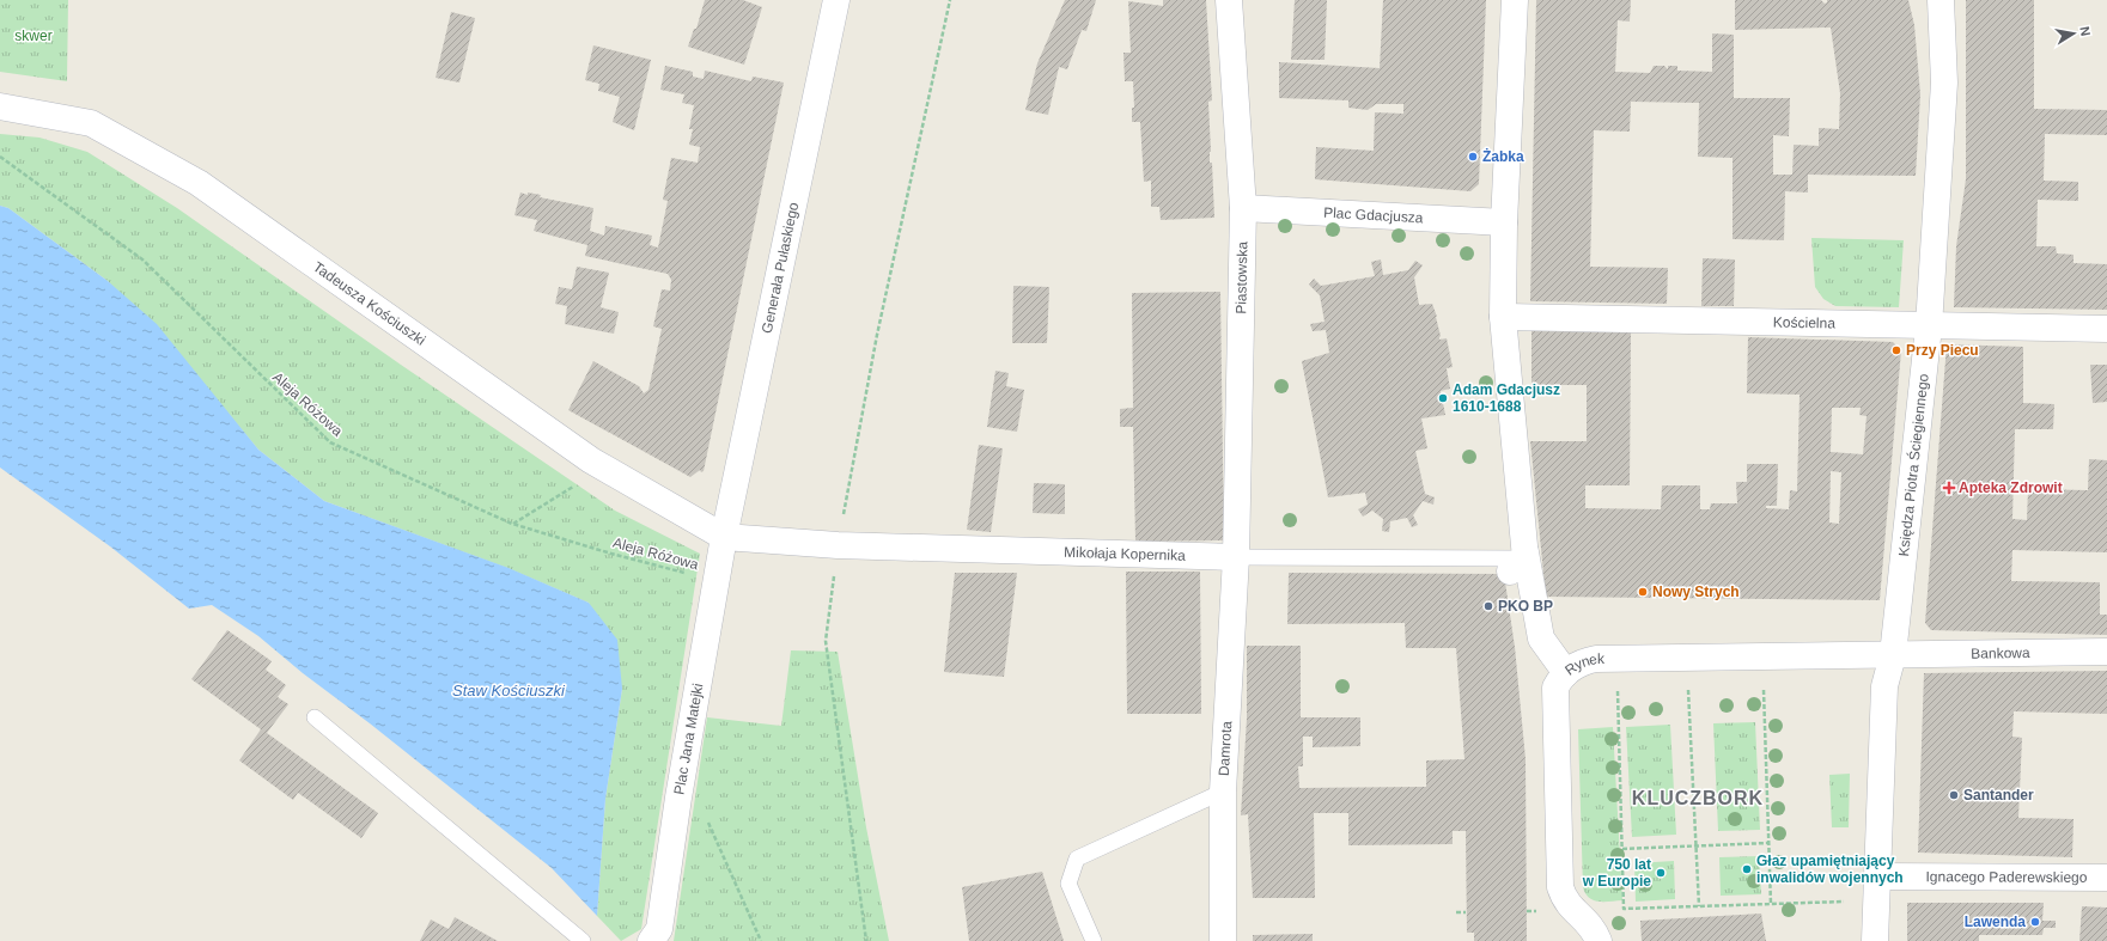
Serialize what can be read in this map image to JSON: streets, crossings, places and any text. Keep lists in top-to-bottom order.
{
  "streets": {
    "street": [
      "Plac Gdacjusza",
      "Generała Pułaskiego",
      "Piastowska",
      "Tadeusza Kościuszki",
      "Kościelna",
      "Księdza Piotra Ściegiennego",
      "Mikołaja Kopernika",
      "Bankowa",
      "Rynek",
      "Plac Jana Matejki",
      "Damrota",
      "Ignacego Paderewskiego"
    ],
    "path": ["Aleja Różowa"]
  },
  "crossings": [
    ["Plac Gdacjusza", "Piastowska"],
    ["Generała Pułaskiego", "Tadeusza Kościuszki"],
    ["Generała Pułaskiego", "Mikołaja Kopernika"],
    ["Generała Pułaskiego", "Plac Jana Matejki"],
    ["Piastowska", "Mikołaja Kopernika"],
    ["Piastowska", "Damrota"],
    ["Tadeusza Kościuszki", "Mikołaja Kopernika"],
    ["Tadeusza Kościuszki", "Plac Jana Matejki"],
    ["Kościelna", "Księdza Piotra Ściegiennego"],
    ["Aleja Różowa", "Plac Jana Matejki"],
    ["Księdza Piotra Ściegiennego", "Bankowa"],
    ["Księdza Piotra Ściegiennego", "Rynek"],
    ["Księdza Piotra Ściegiennego", "Ignacego Paderewskiego"],
    ["Mikołaja Kopernika", "Plac Jana Matejki"],
    ["Mikołaja Kopernika", "Damrota"],
    ["Bankowa", "Rynek"]
  ],
  "districts": ["KLUCZBORK"],
  "water": ["Staw Kościuszki"],
  "parks": ["skwer"],
  "places": {
    "other": [
      "Żabka",
      "Przy Piecu",
      "Adam Gdacjusz 1610-1688",
      "Nowy Strych",
      "PKO BP",
      "Santander",
      "Głaz upamiętniający inwalidów wojennych",
      "750 lat w Europie",
      "Lawenda"
    ],
    "health": ["Apteka Zdrowit"]
  },
  "north": "right"
}
